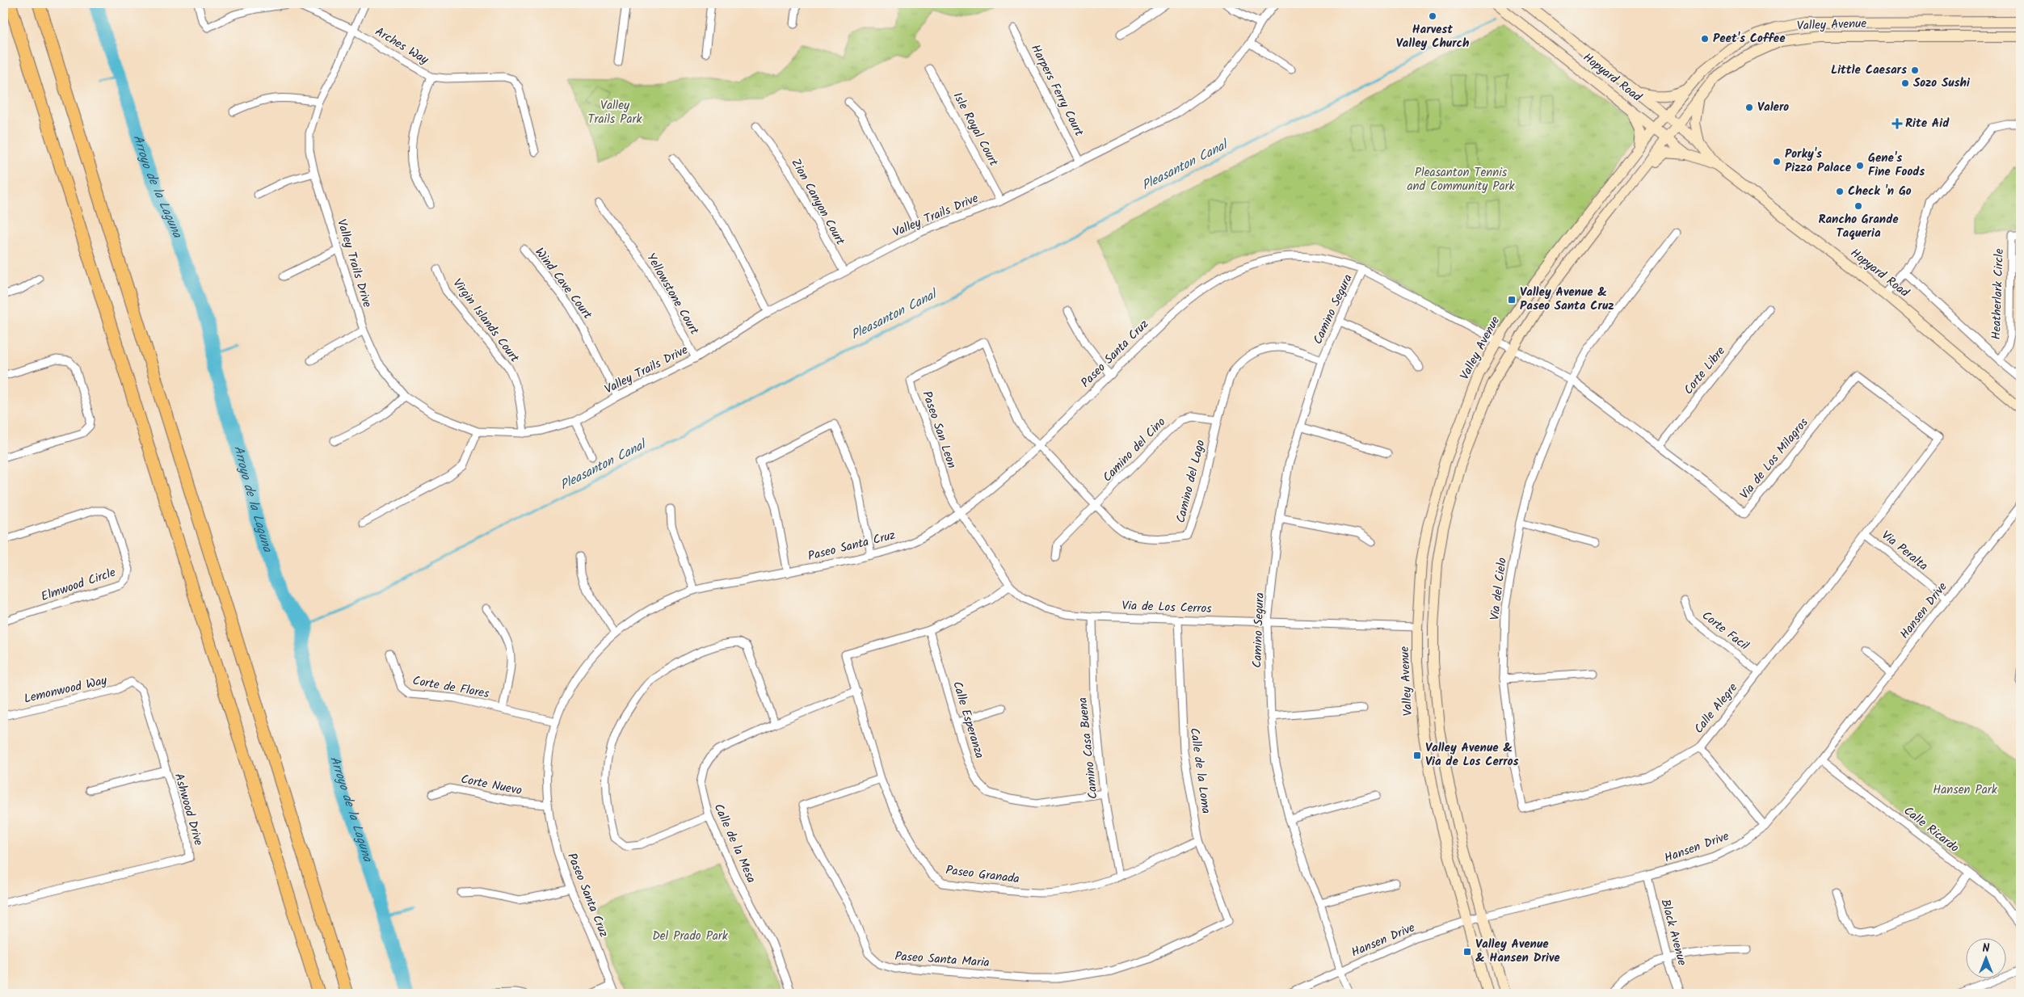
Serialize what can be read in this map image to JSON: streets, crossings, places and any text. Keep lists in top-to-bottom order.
{
  "streets": {
    "main road": ["Valley Avenue", "Hopyard Road"],
    "street": [
      "Arches Way",
      "Harpers Ferry Court",
      "Isle Royal Court",
      "Zion Canyon Court",
      "Valley Trails Drive",
      "Wind Cave Court",
      "Yellowstone Court",
      "Heatherlark Circle",
      "Camino Segura",
      "Virgin Islands Court",
      "Paseo Santa Cruz",
      "Corte Libre",
      "Paseo San Leon",
      "Camino del Cino",
      "Via de Los Milagros",
      "Camino del Lago",
      "Via Peralta",
      "Elmwood Circle",
      "Via del Cielo",
      "Via de Los Cerros",
      "Hansen Drive",
      "Corte Facil",
      "Corte de Flores",
      "Lemonwood Way",
      "Calle Alegre",
      "Calle Esperanza",
      "Camino Casa Buena",
      "Calle de la Loma",
      "Corte Nuevo",
      "Ashwood Drive",
      "Calle Ricardo",
      "Calle de la Mesa",
      "Paseo Granada",
      "Black Avenue",
      "Paseo Santa Maria"
    ]
  },
  "crossings": [
    ["Valley Avenue", "Hopyard Road"],
    ["Valley Avenue", "Paseo Santa Cruz"],
    ["Valley Avenue", "Via de Los Milagros"],
    ["Valley Avenue", "Via de Los Cerros"],
    ["Valley Avenue", "Hansen Drive"],
    ["Arches Way", "Valley Trails Drive"],
    ["Hopyard Road", "Heatherlark Circle"],
    ["Harpers Ferry Court", "Valley Trails Drive"],
    ["Isle Royal Court", "Valley Trails Drive"],
    ["Zion Canyon Court", "Valley Trails Drive"],
    ["Valley Trails Drive", "Wind Cave Court"],
    ["Valley Trails Drive", "Yellowstone Court"],
    ["Valley Trails Drive", "Virgin Islands Court"],
    ["Camino Segura", "Paseo Santa Cruz"],
    ["Camino Segura", "Camino del Lago"],
    ["Camino Segura", "Via de Los Cerros"],
    ["Camino Segura", "Hansen Drive"],
    ["Paseo Santa Cruz", "Paseo San Leon"],
    ["Paseo Santa Cruz", "Via de Los Milagros"],
    ["Paseo Santa Cruz", "Camino del Lago"],
    ["Paseo Santa Cruz", "Via de Los Cerros"],
    ["Paseo Santa Cruz", "Corte de Flores"],
    ["Paseo Santa Cruz", "Corte Nuevo"],
    ["Corte Libre", "Via de Los Milagros"],
    ["Paseo San Leon", "Camino del Lago"],
    ["Paseo San Leon", "Via de Los Cerros"],
    ["Camino del Cino", "Camino del Lago"],
    ["Via de Los Milagros", "Via Peralta"],
    ["Via de Los Milagros", "Via del Cielo"],
    ["Via de Los Milagros", "Calle Alegre"],
    ["Via Peralta", "Hansen Drive"],
    ["Via Peralta", "Calle Alegre"],
    ["Via del Cielo", "Calle Alegre"],
    ["Via de Los Cerros", "Camino Casa Buena"],
    ["Via de Los Cerros", "Calle de la Loma"],
    ["Hansen Drive", "Calle Ricardo"],
    ["Hansen Drive", "Black Avenue"],
    ["Corte Facil", "Calle Alegre"],
    ["Lemonwood Way", "Ashwood Drive"],
    ["Calle Esperanza", "Camino Casa Buena"],
    ["Calle Esperanza", "Paseo Granada"],
    ["Camino Casa Buena", "Paseo Granada"],
    ["Calle de la Loma", "Paseo Granada"],
    ["Calle de la Loma", "Paseo Santa Maria"],
    ["Calle de la Mesa", "Paseo Granada"],
    ["Paseo Granada", "Paseo Santa Maria"]
  ],
  "water": ["Pleasanton Canal", "Arroyo de la Laguna"],
  "parks": [
    "Valley Trails Park",
    "Pleasanton Tennis and Community Park",
    "Hansen Park",
    "Del Prado Park"
  ],
  "places": {
    "other": [
      "Harvest Valley Church",
      "Peet's Coffee",
      "Little Caesars",
      "Sozo Sushi",
      "Valero",
      "Porky's Pizza Palace",
      "Gene's Fine Foods",
      "Check 'n Go",
      "Rancho Grande Taqueria"
    ],
    "health": ["Rite Aid"],
    "transit": ["Valley Avenue & Paseo Santa Cruz", "Valley Avenue & Via de Los Cerros", "Valley Avenue & Hansen Drive"]
  },
  "north": "top"
}
